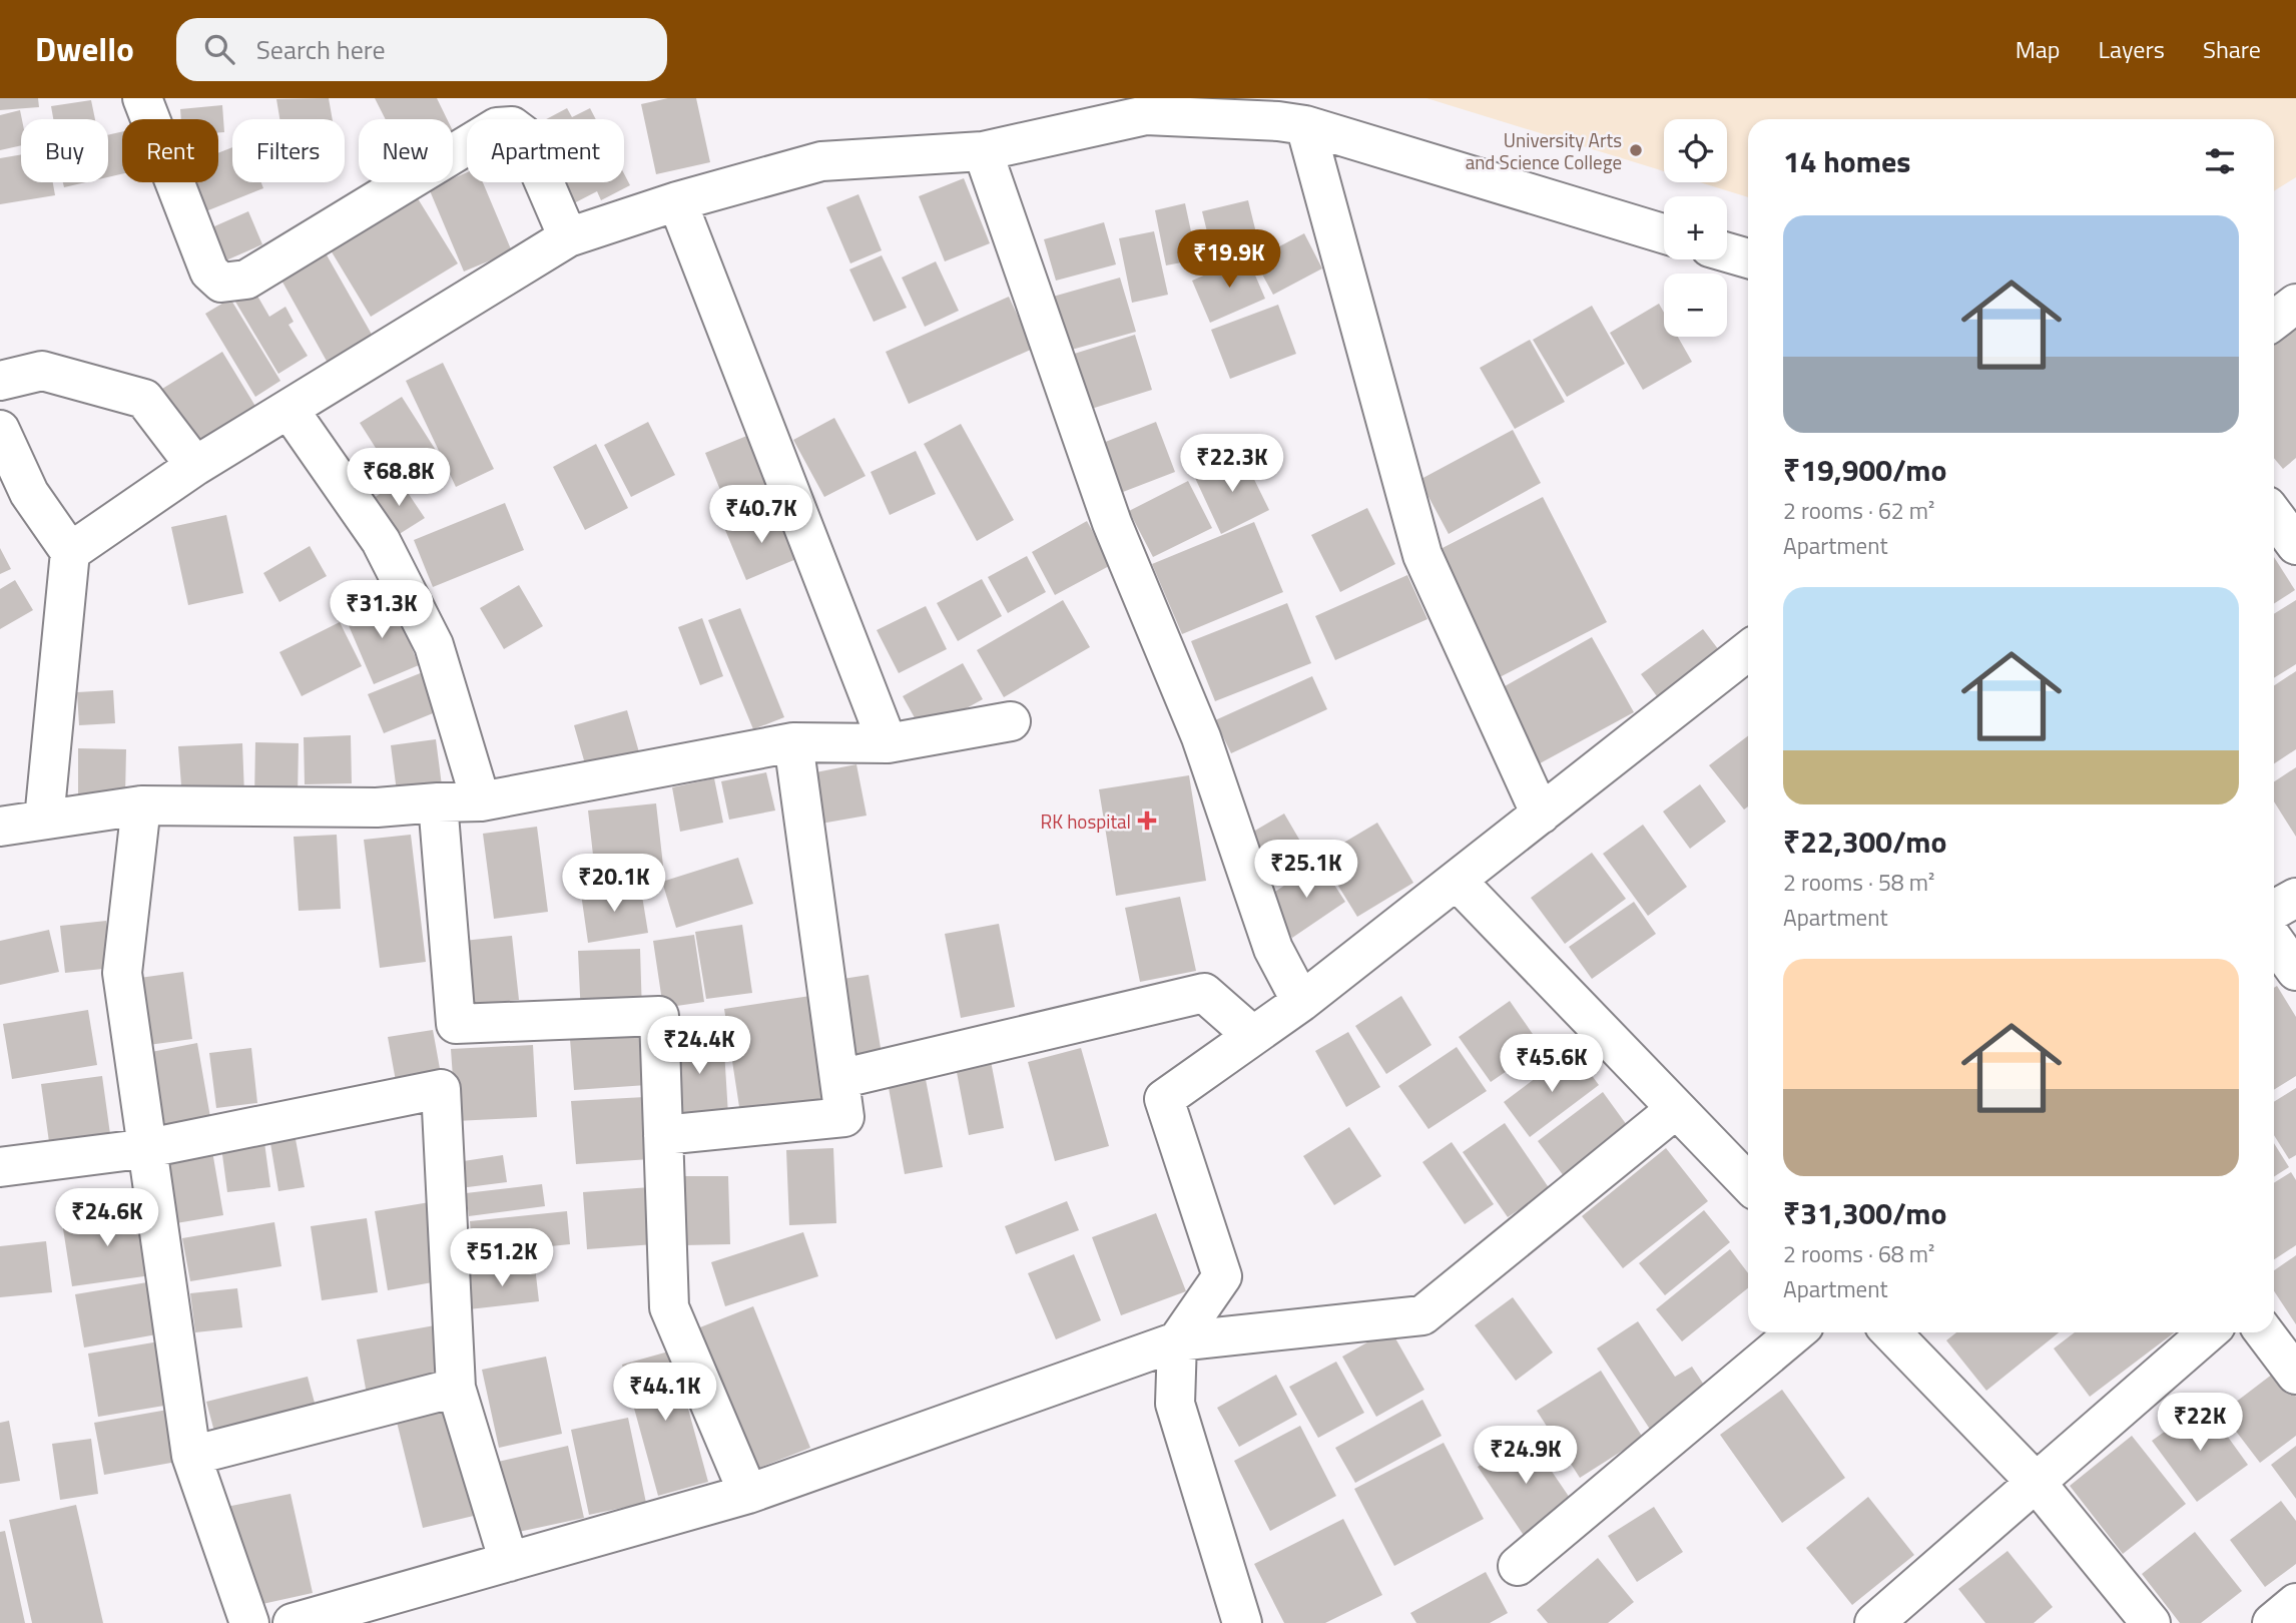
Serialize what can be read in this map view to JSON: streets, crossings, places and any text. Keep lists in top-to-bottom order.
{
  "places": {
    "other": ["University Arts and Science College"],
    "health": ["RK hospital"]
  },
  "page": {
    "header": "Dwello",
    "search": "Search here",
    "nav": ["Map", "Layers", "Share"],
    "map_buttons": ["+", "−"],
    "chip": [
      "Buy",
      "Rent",
      "Filters",
      "New",
      "Apartment"
    ],
    "heading": "14 homes",
    "list": [
      {
        "name": "₹19,900/mo",
        "note": "2 rooms · 62 m² · Apartment"
      },
      {
        "name": "₹22,300/mo",
        "note": "2 rooms · 58 m² · Apartment"
      },
      {
        "name": "₹31,300/mo",
        "note": "2 rooms · 68 m² · Apartment"
      }
    ],
    "price": [
      "₹19.9K",
      "₹22.3K",
      "₹68.8K",
      "₹40.7K",
      "₹31.3K",
      "₹25.1K",
      "₹20.1K",
      "₹24.4K",
      "₹45.6K",
      "₹24.6K",
      "₹51.2K",
      "₹44.1K",
      "₹22K",
      "₹24.9K"
    ]
  }
}
